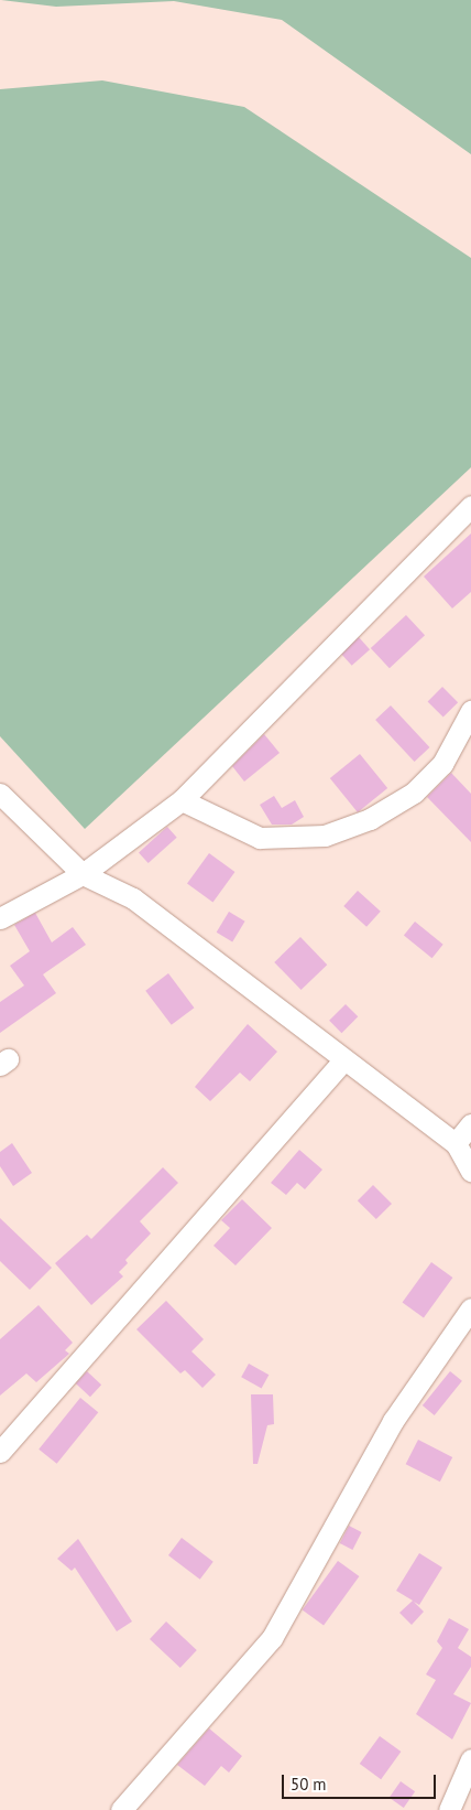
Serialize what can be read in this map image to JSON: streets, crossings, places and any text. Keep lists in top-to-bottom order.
{
  "scale_bar": "50 m"
}
